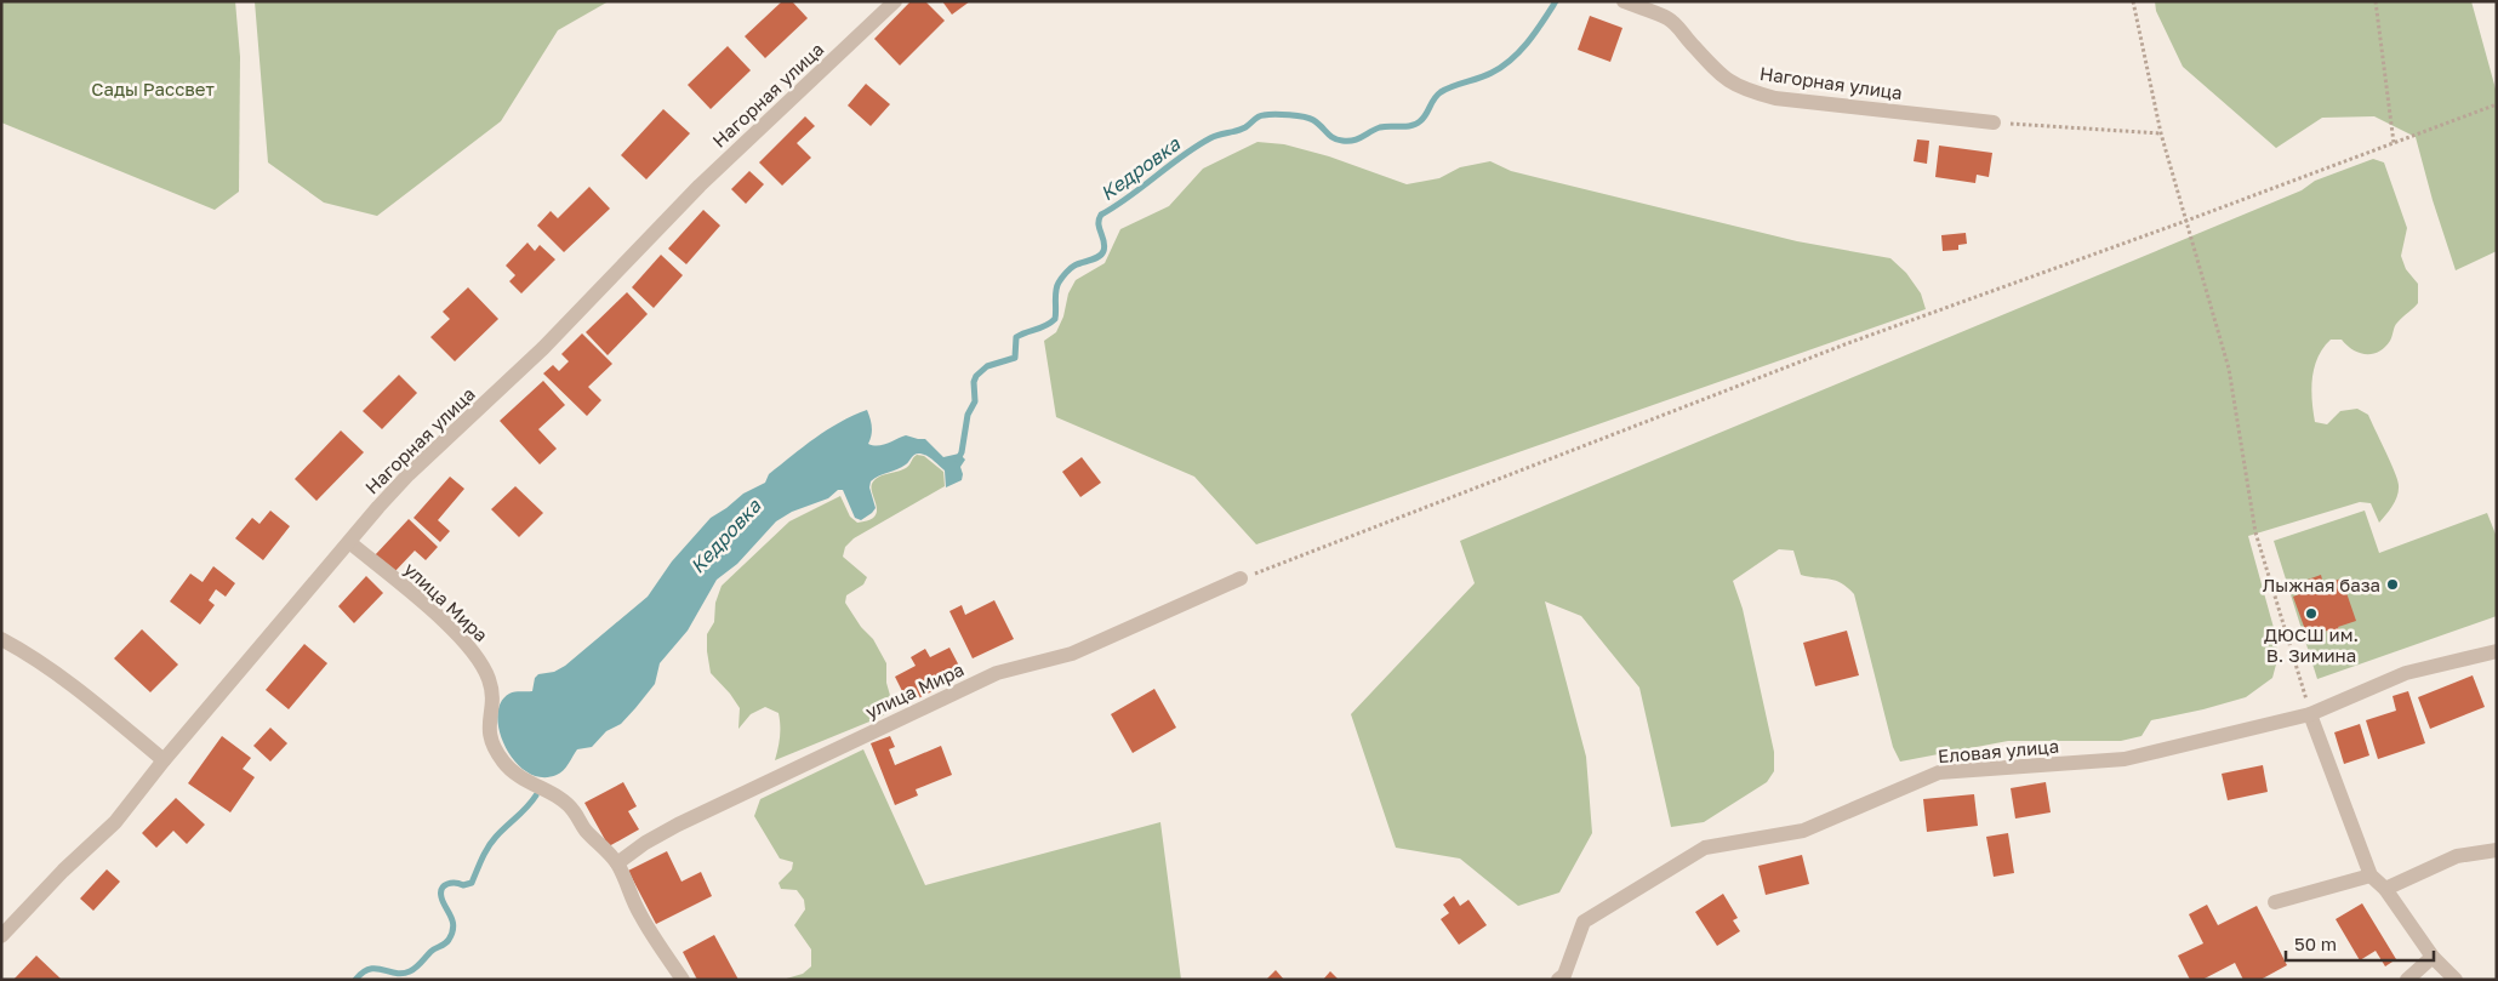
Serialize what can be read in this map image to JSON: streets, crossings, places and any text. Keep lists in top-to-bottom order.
{
  "streets": {
    "street": ["Нагорная улица", "улица Мира", "Еловая улица"]
  },
  "crossings": [
    ["Нагорная улица", "улица Мира"]
  ],
  "water": ["Кедровка"],
  "parks": ["Сады Рассвет"],
  "places": ["Лыжная база", "ДЮСШ им. В. Зимина"],
  "scale_bar": "50 m"
}
